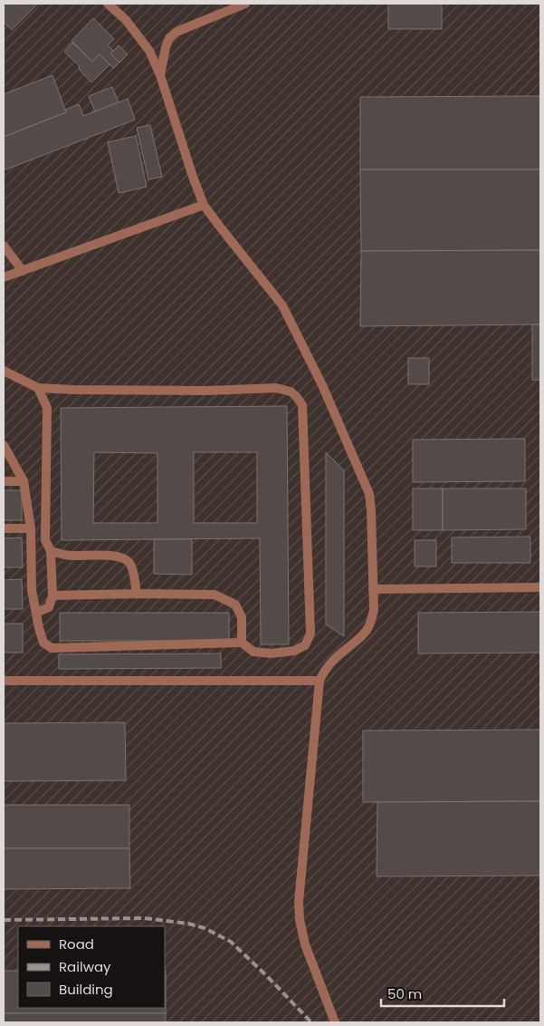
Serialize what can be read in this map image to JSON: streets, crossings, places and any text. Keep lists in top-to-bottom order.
{
  "legend": ["Road", "Railway", "Building"],
  "scale_bar": "50 m"
}
